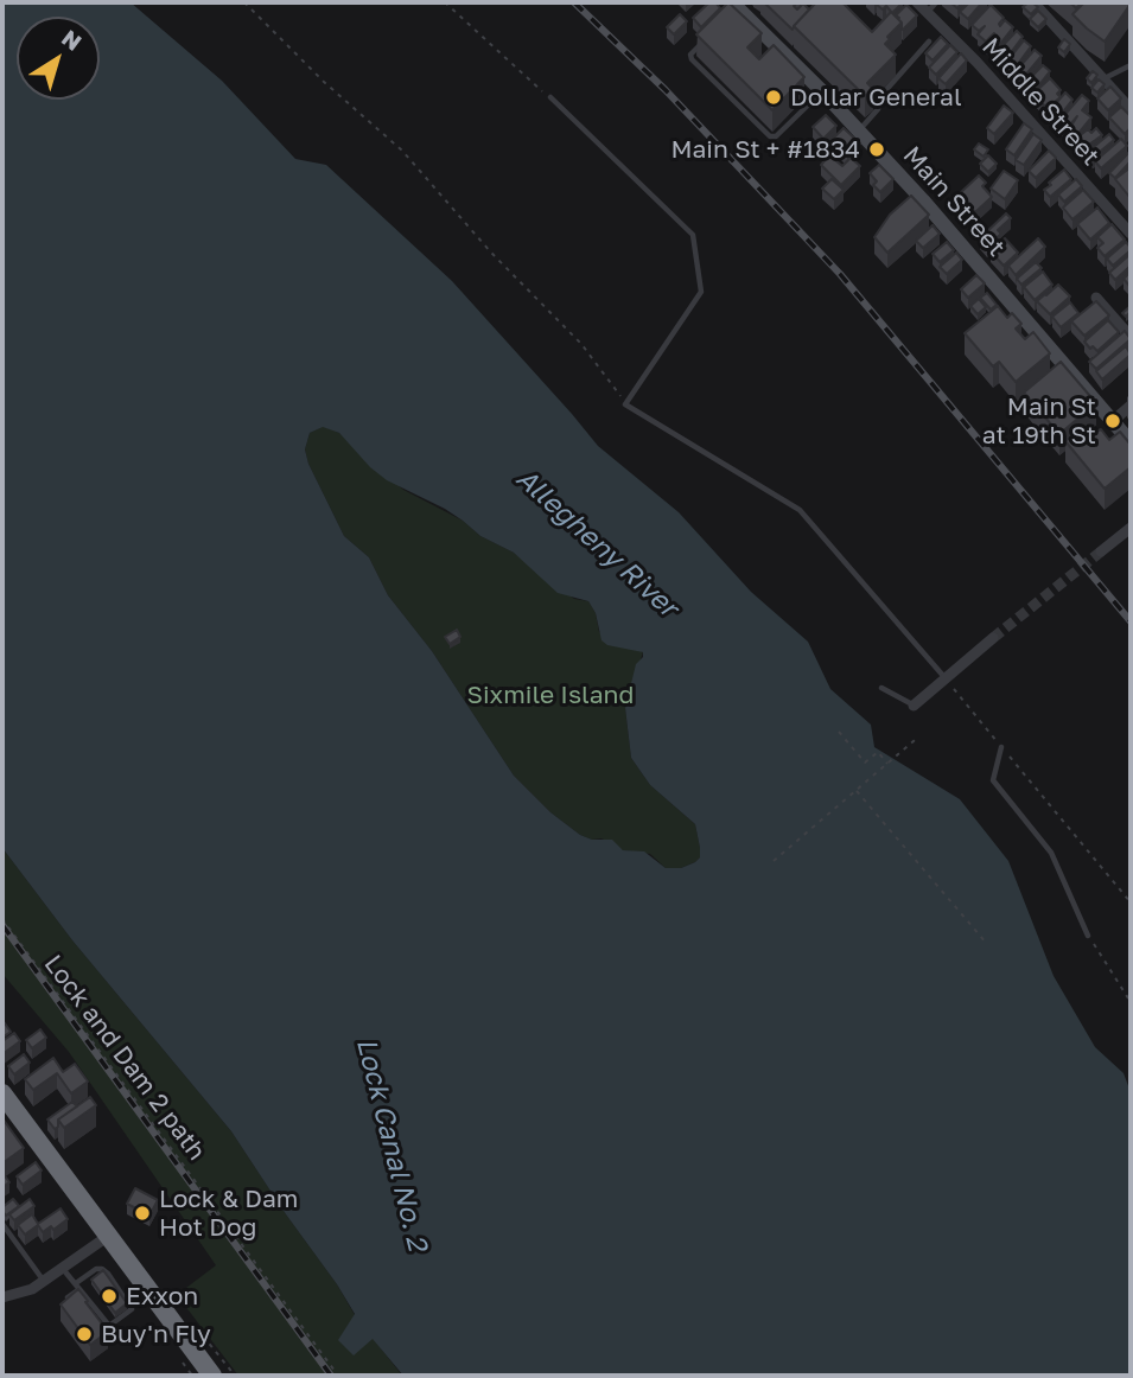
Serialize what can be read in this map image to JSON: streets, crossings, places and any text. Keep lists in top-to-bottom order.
{
  "streets": {
    "main road": ["Main Street"],
    "street": ["Middle Street"],
    "path": ["Lock and Dam 2 path"]
  },
  "water": ["Allegheny River", "Lock Canal No. 2"],
  "parks": ["Sixmile Island"],
  "places": [
    "Dollar General",
    "Main St + #1834",
    "Main St at 19th St",
    "Lock & Dam Hot Dog",
    "Exxon",
    "Buy'n Fly"
  ],
  "north": "top right"
}
